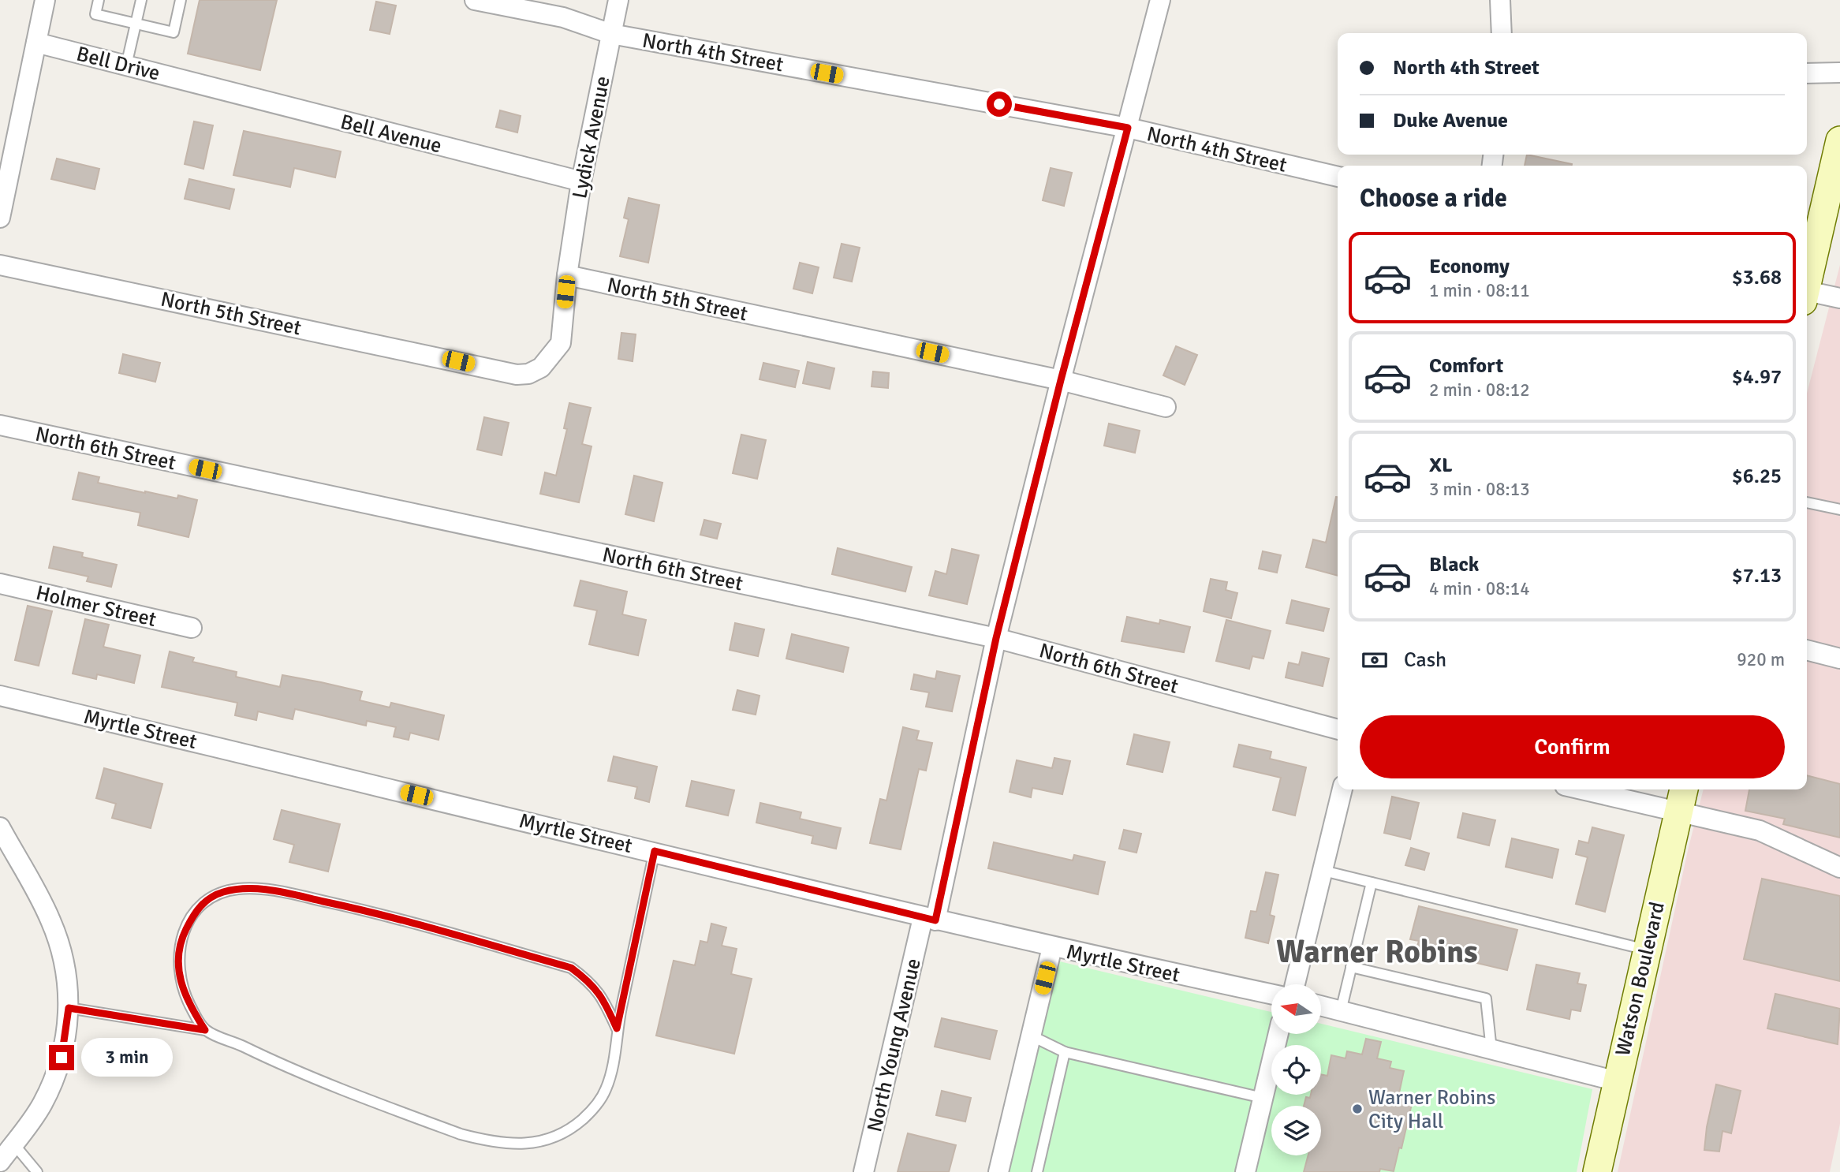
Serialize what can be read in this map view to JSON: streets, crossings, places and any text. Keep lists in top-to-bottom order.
{
  "streets": {
    "main road": ["Watson Boulevard"],
    "street": [
      "North 4th Street",
      "Bell Drive",
      "Bell Avenue",
      "Lydick Avenue",
      "North 5th Street",
      "North 6th Street",
      "Holmer Street",
      "Myrtle Street",
      "North Young Avenue"
    ]
  },
  "crossings": [
    ["North 4th Street", "Lydick Avenue"],
    ["North 4th Street", "North Young Avenue"],
    ["Bell Drive", "Bell Avenue"],
    ["Bell Avenue", "Lydick Avenue"],
    ["Lydick Avenue", "North 5th Street"],
    ["North 5th Street", "North Young Avenue"],
    ["North 6th Street", "North Young Avenue"],
    ["Myrtle Street", "North Young Avenue"]
  ],
  "districts": ["Warner Robins"],
  "places": ["Warner Robins City Hall"],
  "north": "left",
  "page": {
    "banner": ["North 4th Street", "Duke Avenue"],
    "heading": "Choose a ride",
    "list": [
      {
        "name": "Economy",
        "note": "1 min · 08:11",
        "value": "$3.68"
      },
      {
        "name": "Comfort",
        "note": "2 min · 08:12",
        "value": "$4.97"
      },
      {
        "name": "XL",
        "note": "3 min · 08:13",
        "value": "$6.25"
      },
      {
        "name": "Black",
        "note": "4 min · 08:14",
        "value": "$7.13"
      }
    ],
    "pay": ["Cash", "920 m"],
    "buttons": "Confirm",
    "bubble": "3 min"
  }
}
